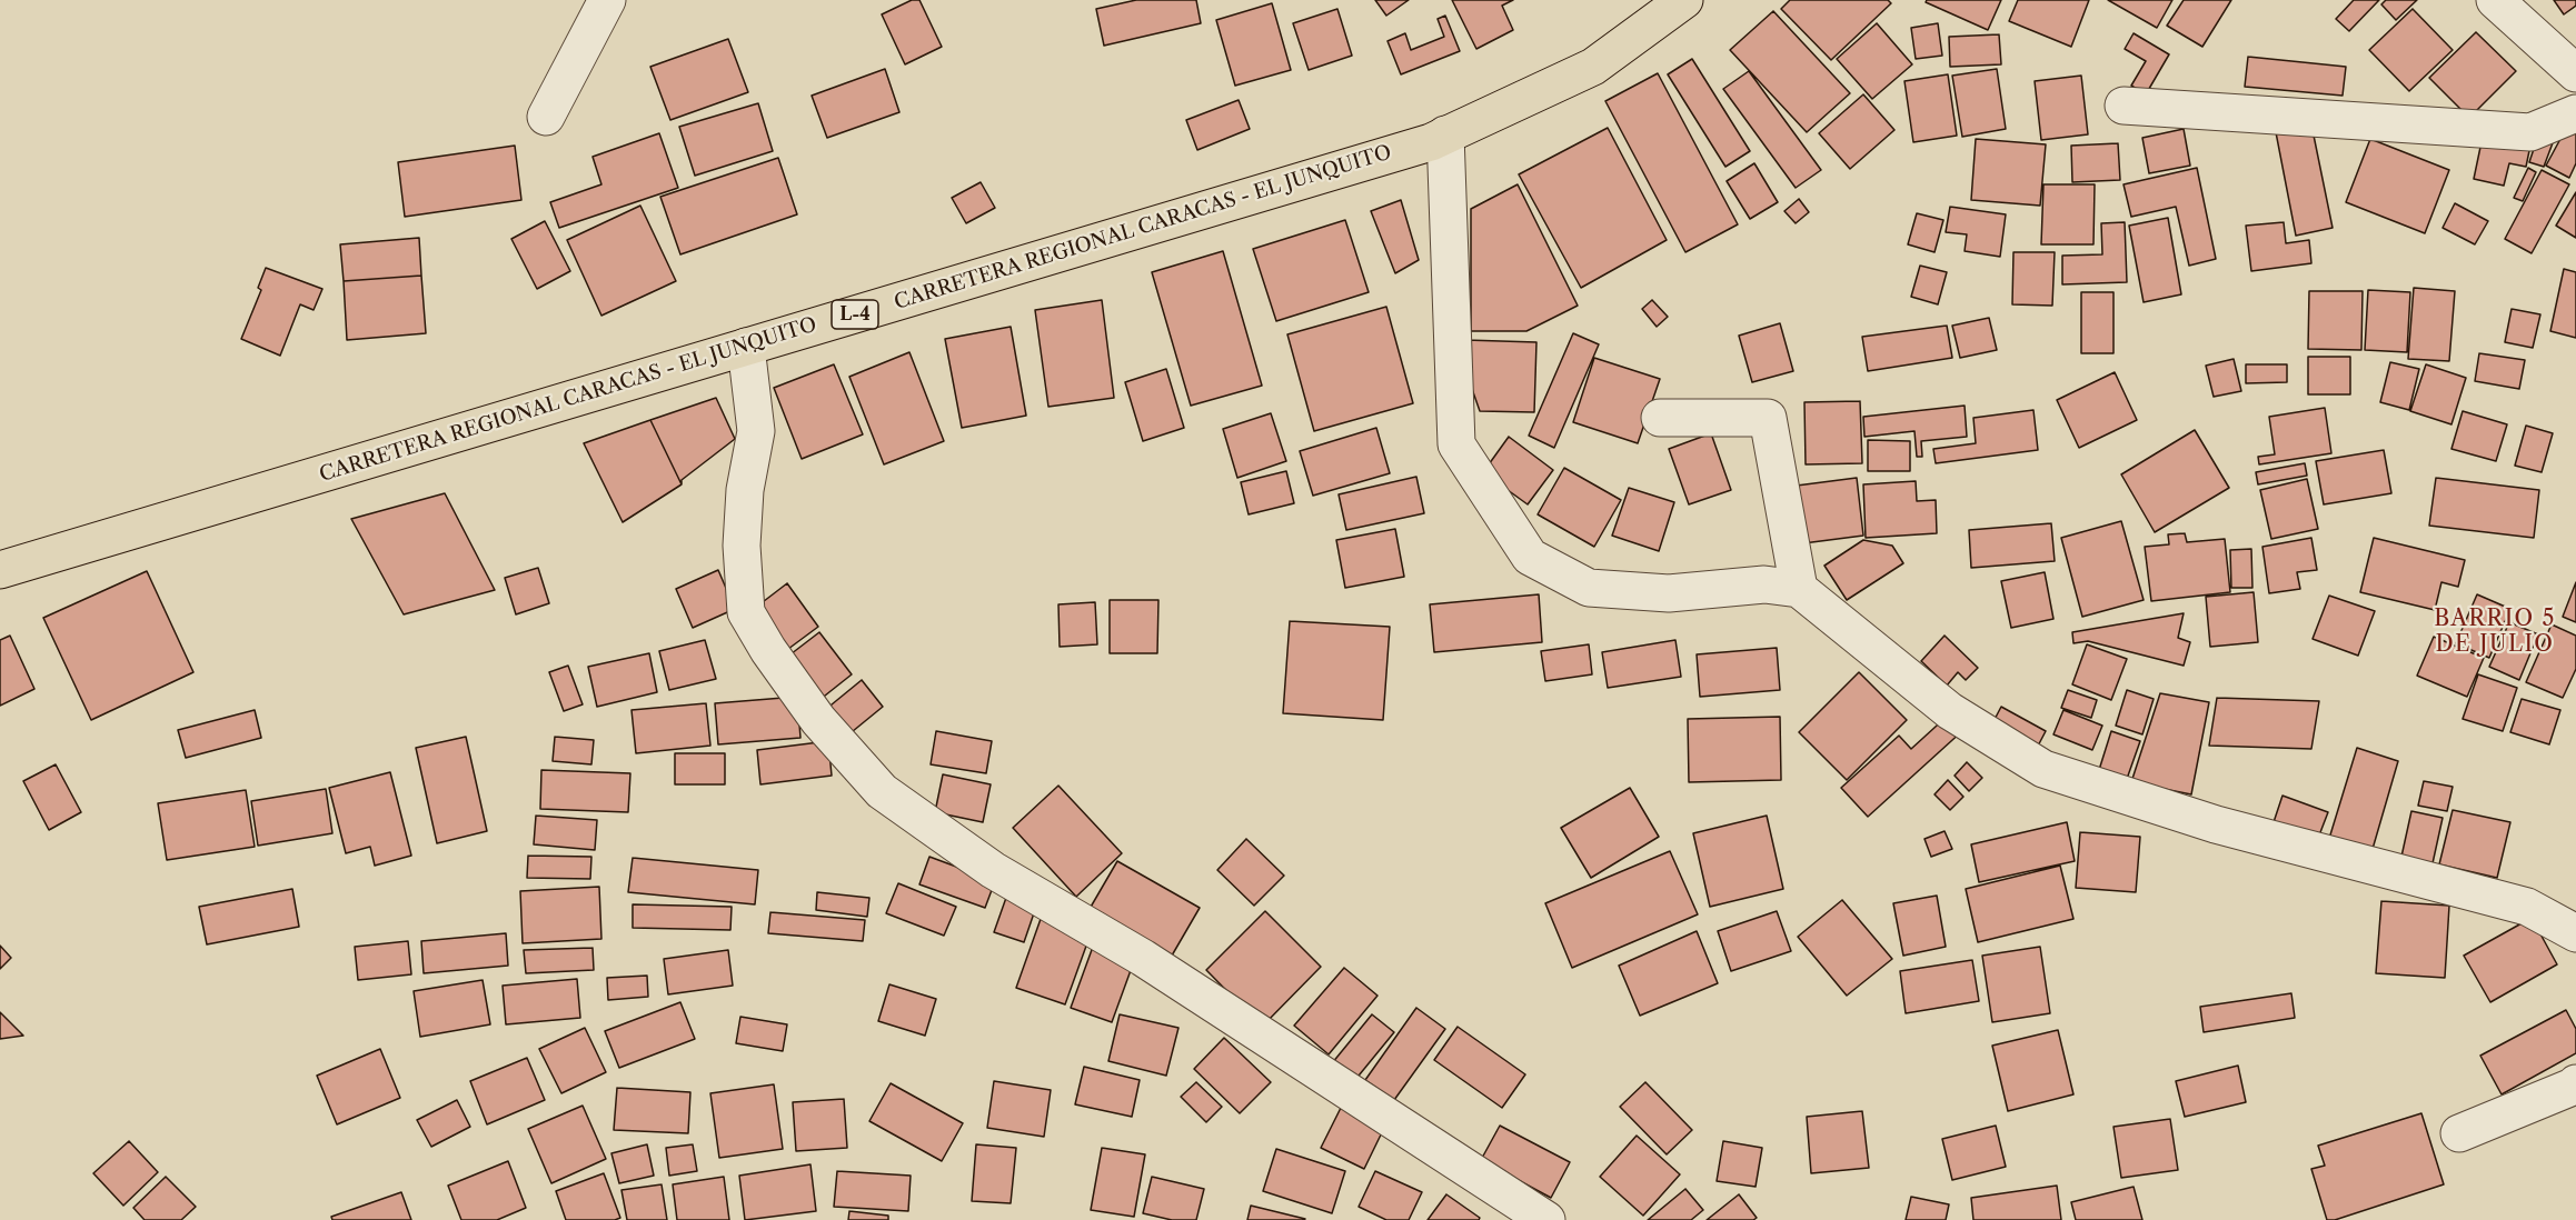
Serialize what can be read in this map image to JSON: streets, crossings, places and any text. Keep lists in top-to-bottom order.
{
  "streets": {
    "main road": ["CARRETERA REGIONAL CARACAS - EL JUNQUITO", "L-4"]
  },
  "districts": ["BARRIO 5 DE JULIO"]
}
